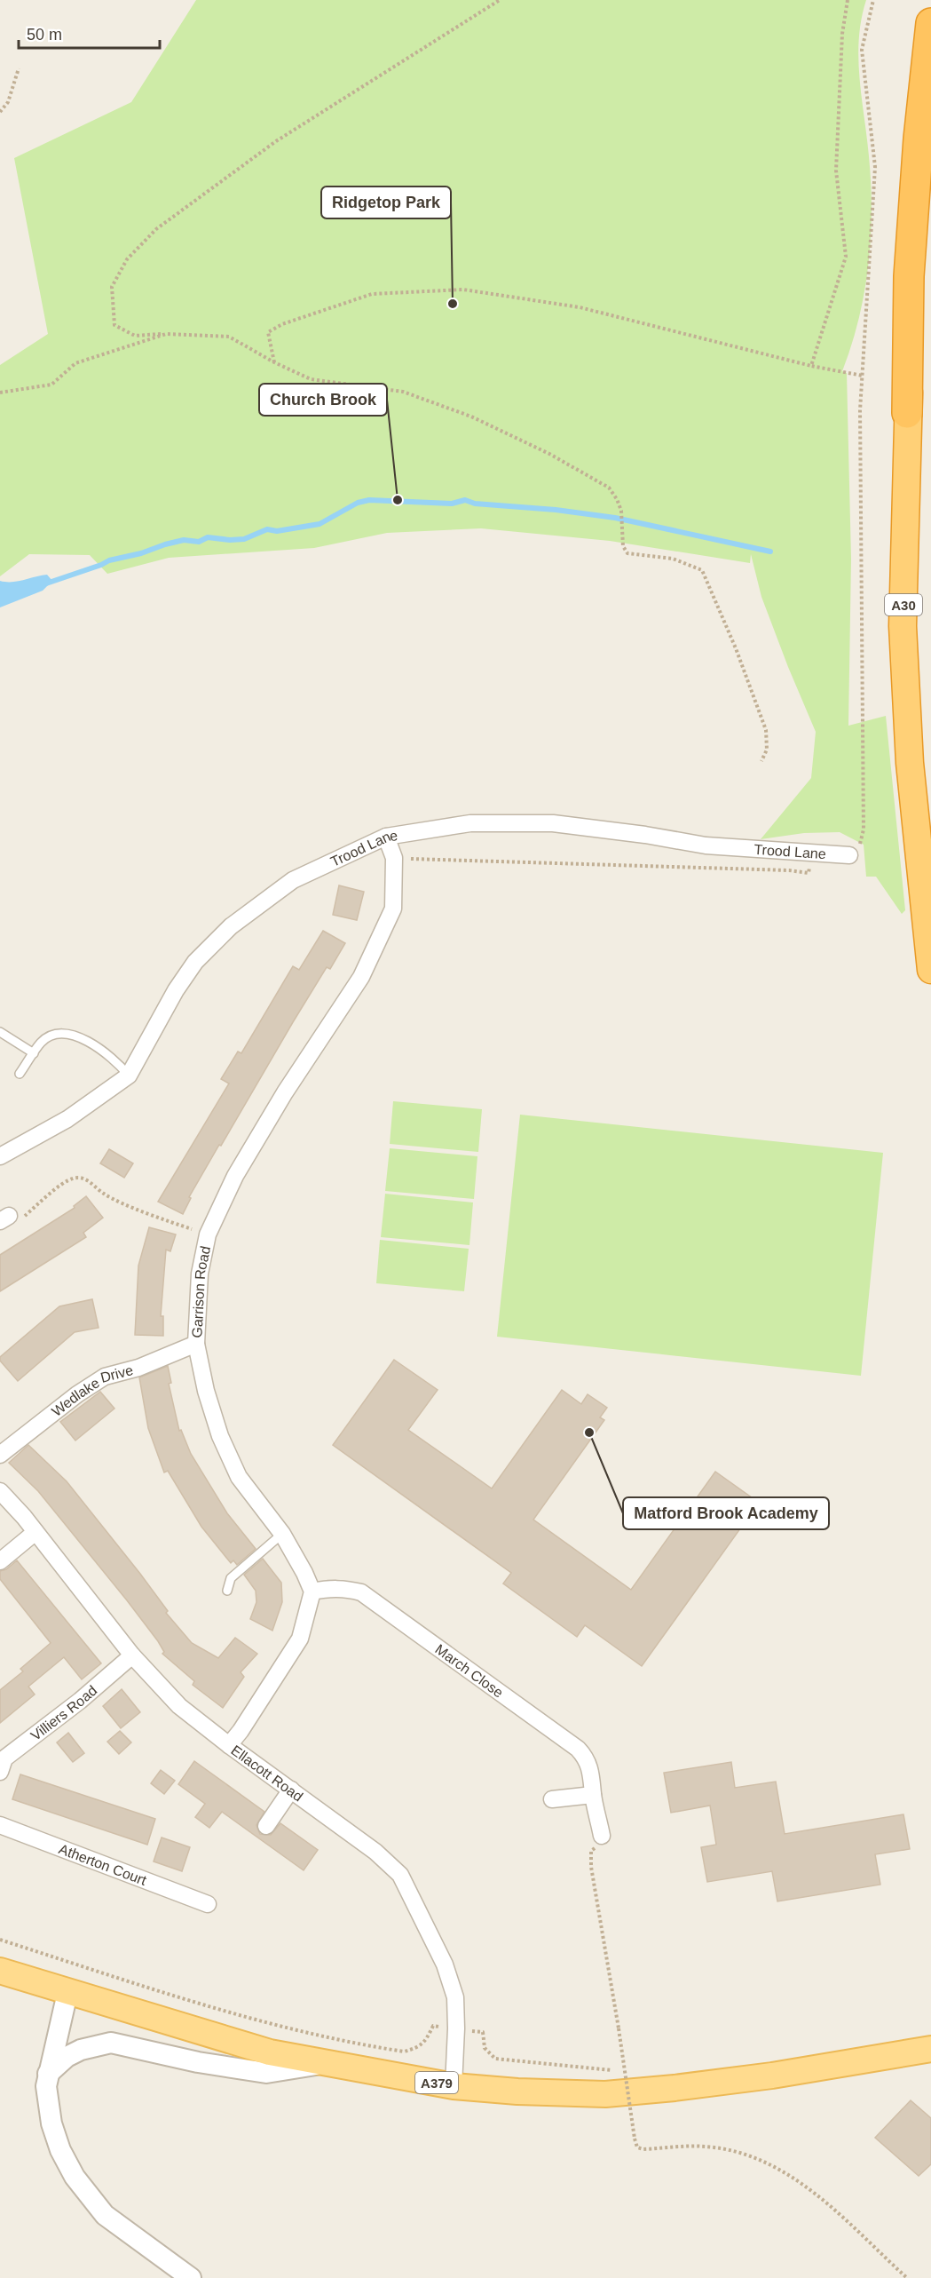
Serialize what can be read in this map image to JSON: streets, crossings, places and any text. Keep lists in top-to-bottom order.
{
  "streets": {
    "highway": ["A30"],
    "main road": ["A379"],
    "street": [
      "Trood Lane",
      "Garrison Road",
      "Wedlake Drive",
      "March Close",
      "Villiers Road",
      "Ellacott Road",
      "Atherton Court"
    ]
  },
  "crossings": [
    ["Trood Lane", "Garrison Road"],
    ["Garrison Road", "Wedlake Drive"],
    ["Garrison Road", "March Close"],
    ["Villiers Road", "Ellacott Road"],
    ["Ellacott Road", "A379"]
  ],
  "places": ["Ridgetop Park", "Church Brook", "Matford Brook Academy"],
  "scale_bar": "50 m"
}
